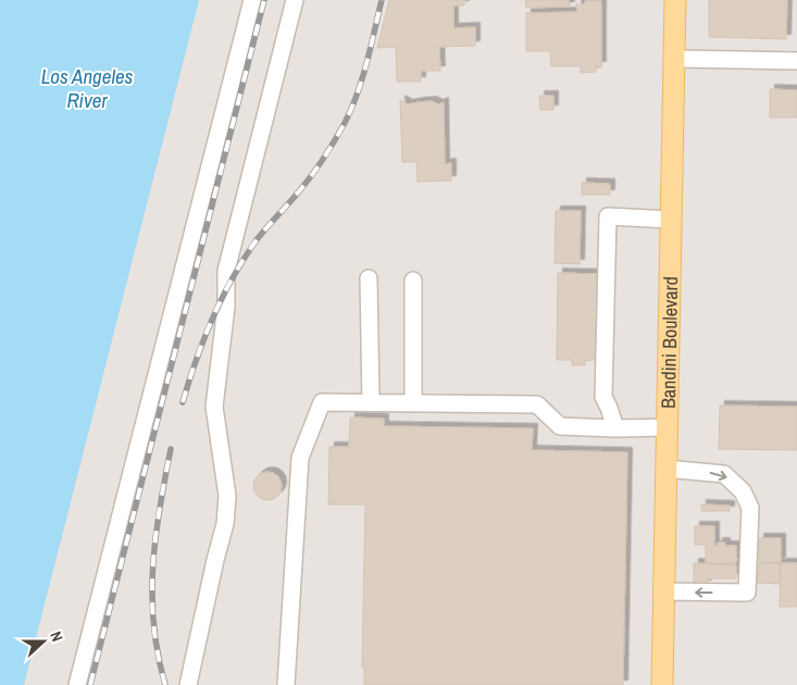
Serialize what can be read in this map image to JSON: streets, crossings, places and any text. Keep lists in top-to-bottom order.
{
  "streets": {
    "main road": ["Bandini Boulevard"]
  },
  "water": ["Los Angeles River"],
  "north": "right"
}
